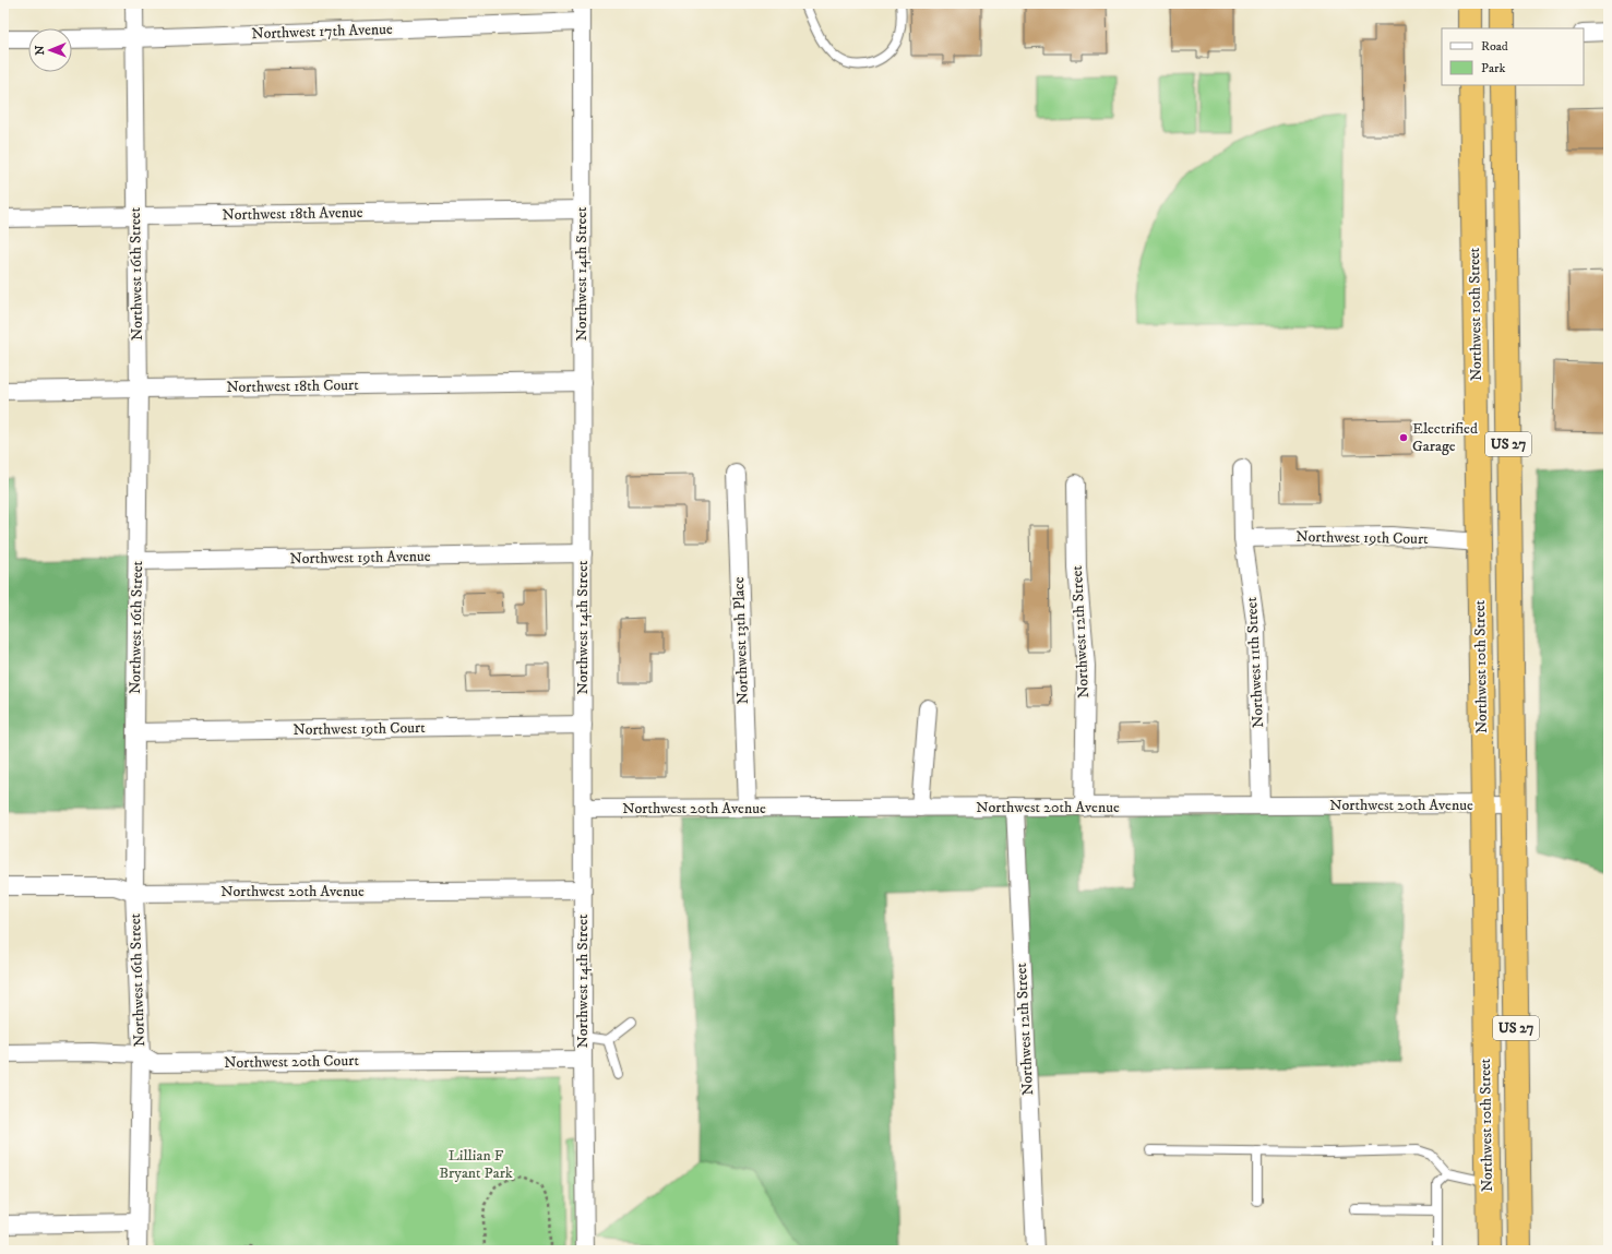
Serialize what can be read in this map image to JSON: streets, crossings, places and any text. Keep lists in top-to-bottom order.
{
  "streets": {
    "highway": ["Northwest 10th Street", "US 27"],
    "street": [
      "Northwest 17th Avenue",
      "Northwest 18th Avenue",
      "Northwest 16th Street",
      "Northwest 14th Street",
      "Northwest 18th Court",
      "Northwest 19th Court",
      "Northwest 19th Avenue",
      "Northwest 12th Street",
      "Northwest 13th Place",
      "Northwest 11th Street",
      "Northwest 20th Avenue",
      "Northwest 20th Court"
    ]
  },
  "crossings": [
    ["Northwest 17th Avenue", "Northwest 16th Street"],
    ["Northwest 17th Avenue", "Northwest 14th Street"],
    ["Northwest 18th Avenue", "Northwest 16th Street"],
    ["Northwest 18th Avenue", "Northwest 14th Street"],
    ["Northwest 16th Street", "Northwest 18th Court"],
    ["Northwest 16th Street", "Northwest 19th Court"],
    ["Northwest 16th Street", "Northwest 19th Avenue"],
    ["Northwest 16th Street", "Northwest 20th Avenue"],
    ["Northwest 16th Street", "Northwest 20th Court"],
    ["Northwest 14th Street", "Northwest 18th Court"],
    ["Northwest 14th Street", "Northwest 19th Court"],
    ["Northwest 14th Street", "Northwest 19th Avenue"],
    ["Northwest 14th Street", "Northwest 20th Avenue"],
    ["Northwest 14th Street", "Northwest 20th Court"],
    ["Northwest 10th Street", "Northwest 19th Court"],
    ["Northwest 10th Street", "Northwest 20th Avenue"],
    ["Northwest 19th Court", "Northwest 11th Street"],
    ["Northwest 12th Street", "Northwest 20th Avenue"],
    ["Northwest 13th Place", "Northwest 20th Avenue"],
    ["Northwest 11th Street", "Northwest 20th Avenue"]
  ],
  "parks": ["Lillian F Bryant Park"],
  "places": ["Electrified Garage"],
  "legend": ["Road", "Park"],
  "north": "left"
}
